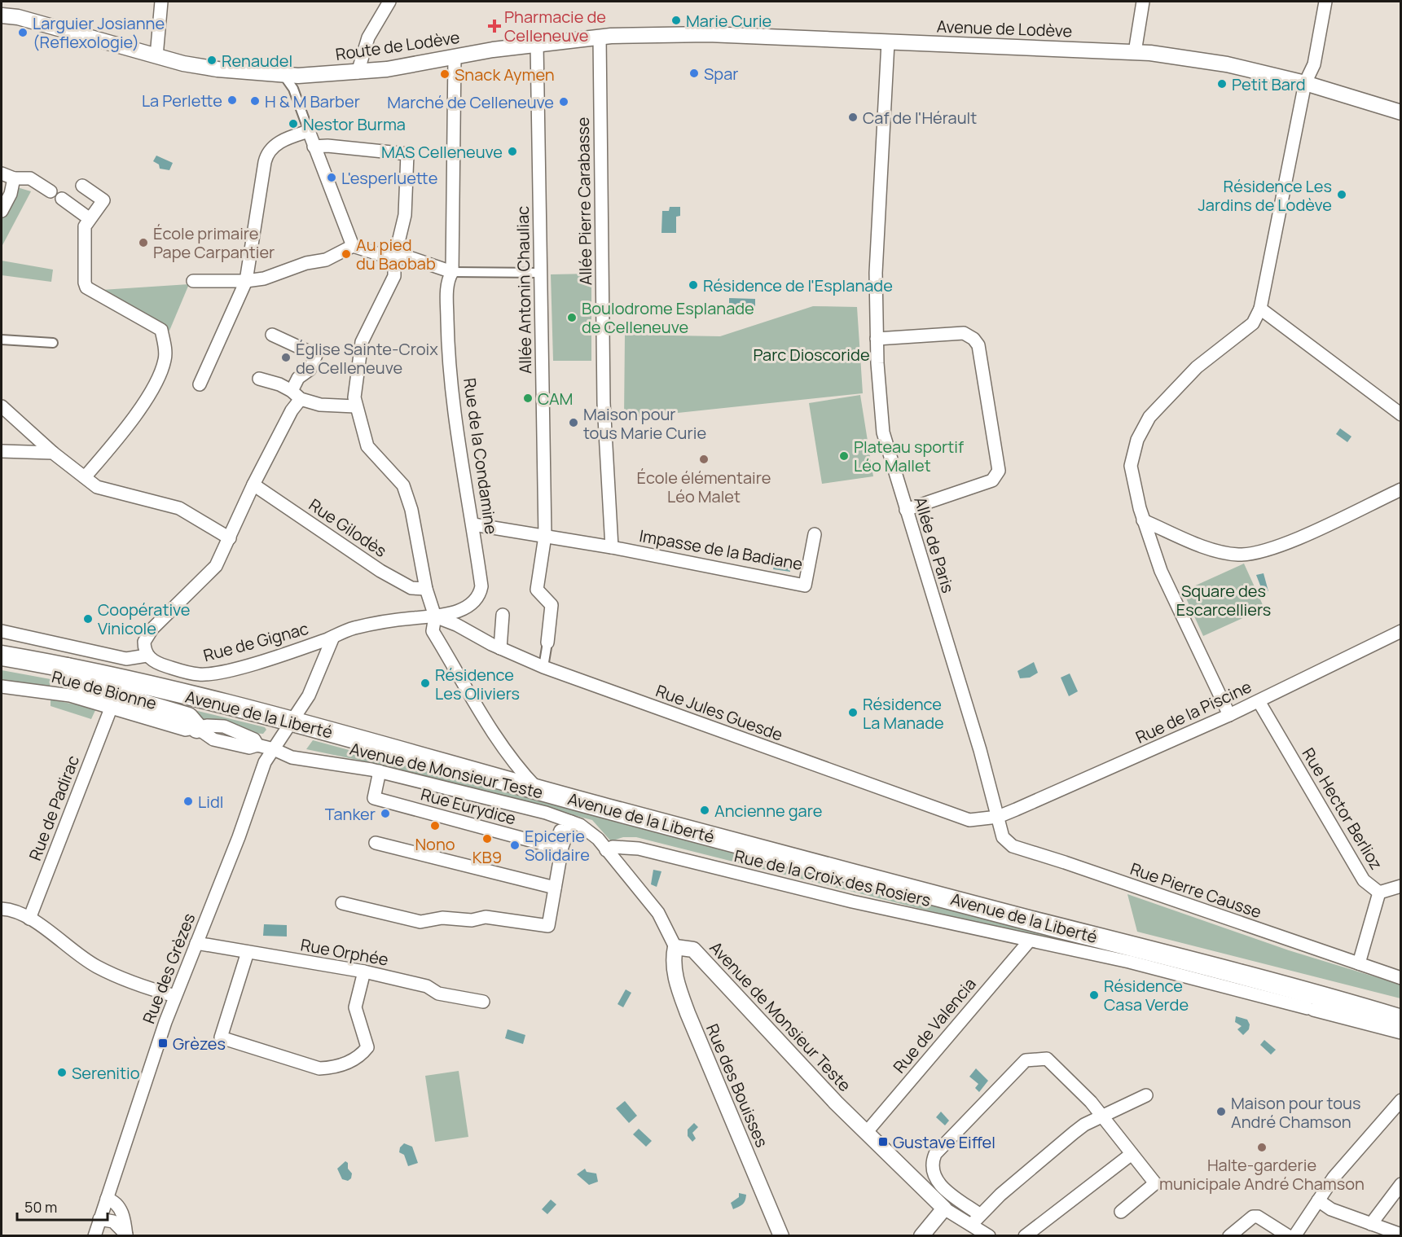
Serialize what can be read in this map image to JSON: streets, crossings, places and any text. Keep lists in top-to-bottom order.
{
  "streets": {
    "main road": ["Avenue de la Liberté"],
    "street": [
      "Avenue de Lodève",
      "Route de Lodève",
      "Allée Pierre Carabasse",
      "Allée Antonin Chauliac",
      "Rue de la Condamine",
      "Rue Gilodès",
      "Allée de Paris",
      "Impasse de la Badiane",
      "Rue de Gignac",
      "Rue de Bionne",
      "Rue de la Piscine",
      "Rue Jules Guesde",
      "Avenue de Monsieur Teste",
      "Rue Eurydice",
      "Rue de Padirac",
      "Rue Hector Berlioz",
      "Rue de la Croix des Rosiers",
      "Rue Pierre Causse",
      "Rue Orphée",
      "Rue des Grèzes",
      "Rue de Valencia",
      "Rue des Bouisses"
    ]
  },
  "crossings": [
    ["Avenue de Lodève", "Route de Lodève"],
    ["Avenue de Lodève", "Allée Pierre Carabasse"],
    ["Avenue de Lodève", "Allée de Paris"],
    ["Route de Lodève", "Allée Pierre Carabasse"],
    ["Route de Lodève", "Allée Antonin Chauliac"],
    ["Route de Lodève", "Rue de la Condamine"],
    ["Allée Pierre Carabasse", "Impasse de la Badiane"],
    ["Rue de la Condamine", "Rue de Gignac"],
    ["Rue de la Condamine", "Rue Jules Guesde"],
    ["Allée de Paris", "Rue de la Piscine"],
    ["Allée de Paris", "Rue Jules Guesde"],
    ["Allée de Paris", "Rue Pierre Causse"],
    ["Rue de Gignac", "Rue Jules Guesde"],
    ["Rue de Gignac", "Rue des Grèzes"],
    ["Rue de Bionne", "Avenue de Monsieur Teste"],
    ["Rue de Bionne", "Rue de Padirac"],
    ["Rue de Bionne", "Rue des Grèzes"],
    ["Rue de la Piscine", "Rue Jules Guesde"],
    ["Rue de la Piscine", "Rue Hector Berlioz"],
    ["Rue de la Piscine", "Rue Pierre Causse"],
    ["Rue Jules Guesde", "Rue Pierre Causse"],
    ["Avenue de la Liberté", "Rue des Grèzes"],
    ["Avenue de Monsieur Teste", "Rue Eurydice"],
    ["Avenue de Monsieur Teste", "Rue de la Croix des Rosiers"],
    ["Avenue de Monsieur Teste", "Rue des Grèzes"],
    ["Avenue de Monsieur Teste", "Rue de Valencia"],
    ["Avenue de Monsieur Teste", "Rue des Bouisses"],
    ["Rue Hector Berlioz", "Rue Pierre Causse"],
    ["Rue de la Croix des Rosiers", "Rue de Valencia"],
    ["Rue Orphée", "Rue des Grèzes"]
  ],
  "parks": ["Parc Dioscoride", "Square des Escarcelliers"],
  "places": {
    "other": [
      "Marie Curie",
      "Larguier Josianne (Reflexologie)",
      "Renaudel",
      "Spar",
      "Snack Aymen",
      "Petit Bard",
      "La Perlette",
      "H & M Barber",
      "Marché de Celleneuve",
      "Caf de l'Hérault",
      "Nestor Burma",
      "MAS Celleneuve",
      "L'esperluette",
      "Résidence Les Jardins de Lodève",
      "École primaire Pape Carpantier",
      "Au pied du Baobab",
      "Résidence de l'Esplanade",
      "Boulodrome Esplanade de Celleneuve",
      "Église Sainte-Croix de Celleneuve",
      "CAM",
      "Maison pour tous Marie Curie",
      "Plateau sportif Léo Mallet",
      "École élémentaire Léo Malet",
      "Coopérative Vinicole",
      "Résidence Les Oliviers",
      "Résidence La Manade",
      "Lidl",
      "Ancienne gare",
      "Tanker",
      "Nono",
      "KB9",
      "Epicerie Solidaire",
      "Résidence Casa Verde",
      "Serenitio",
      "Maison pour tous André Chamson",
      "Halte-garderie municipale André Chamson"
    ],
    "health": ["Pharmacie de Celleneuve"],
    "transit": ["Grèzes", "Gustave Eiffel"]
  },
  "scale_bar": "50 m"
}
